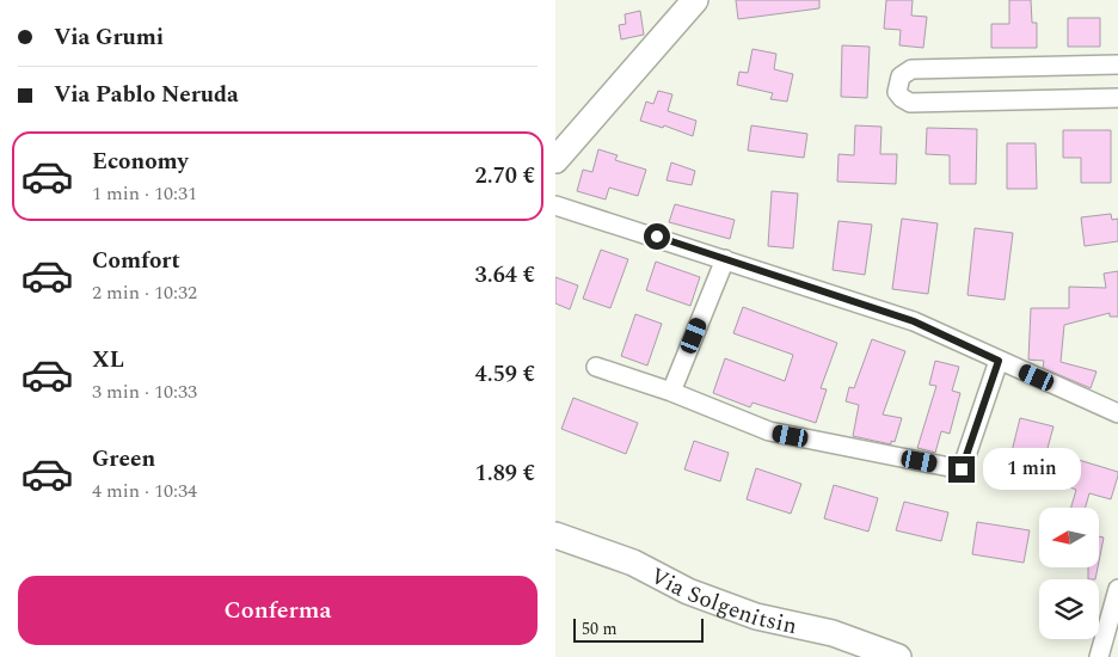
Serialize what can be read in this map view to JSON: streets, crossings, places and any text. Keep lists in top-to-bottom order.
{
  "streets": {
    "street": ["Via Solgenitsin"]
  },
  "scale_bar": "50 m",
  "north": "left",
  "page": {
    "banner": ["Via Grumi", "Via Pablo Neruda"],
    "list": [
      {
        "name": "Economy",
        "note": "1 min · 10:31",
        "value": "2.70 €"
      },
      {
        "name": "Comfort",
        "note": "2 min · 10:32",
        "value": "3.64 €"
      },
      {
        "name": "XL",
        "note": "3 min · 10:33",
        "value": "4.59 €"
      },
      {
        "name": "Green",
        "note": "4 min · 10:34",
        "value": "1.89 €"
      }
    ],
    "bubble": "1 min",
    "buttons": "Conferma",
    "scale": "50 m"
  }
}
